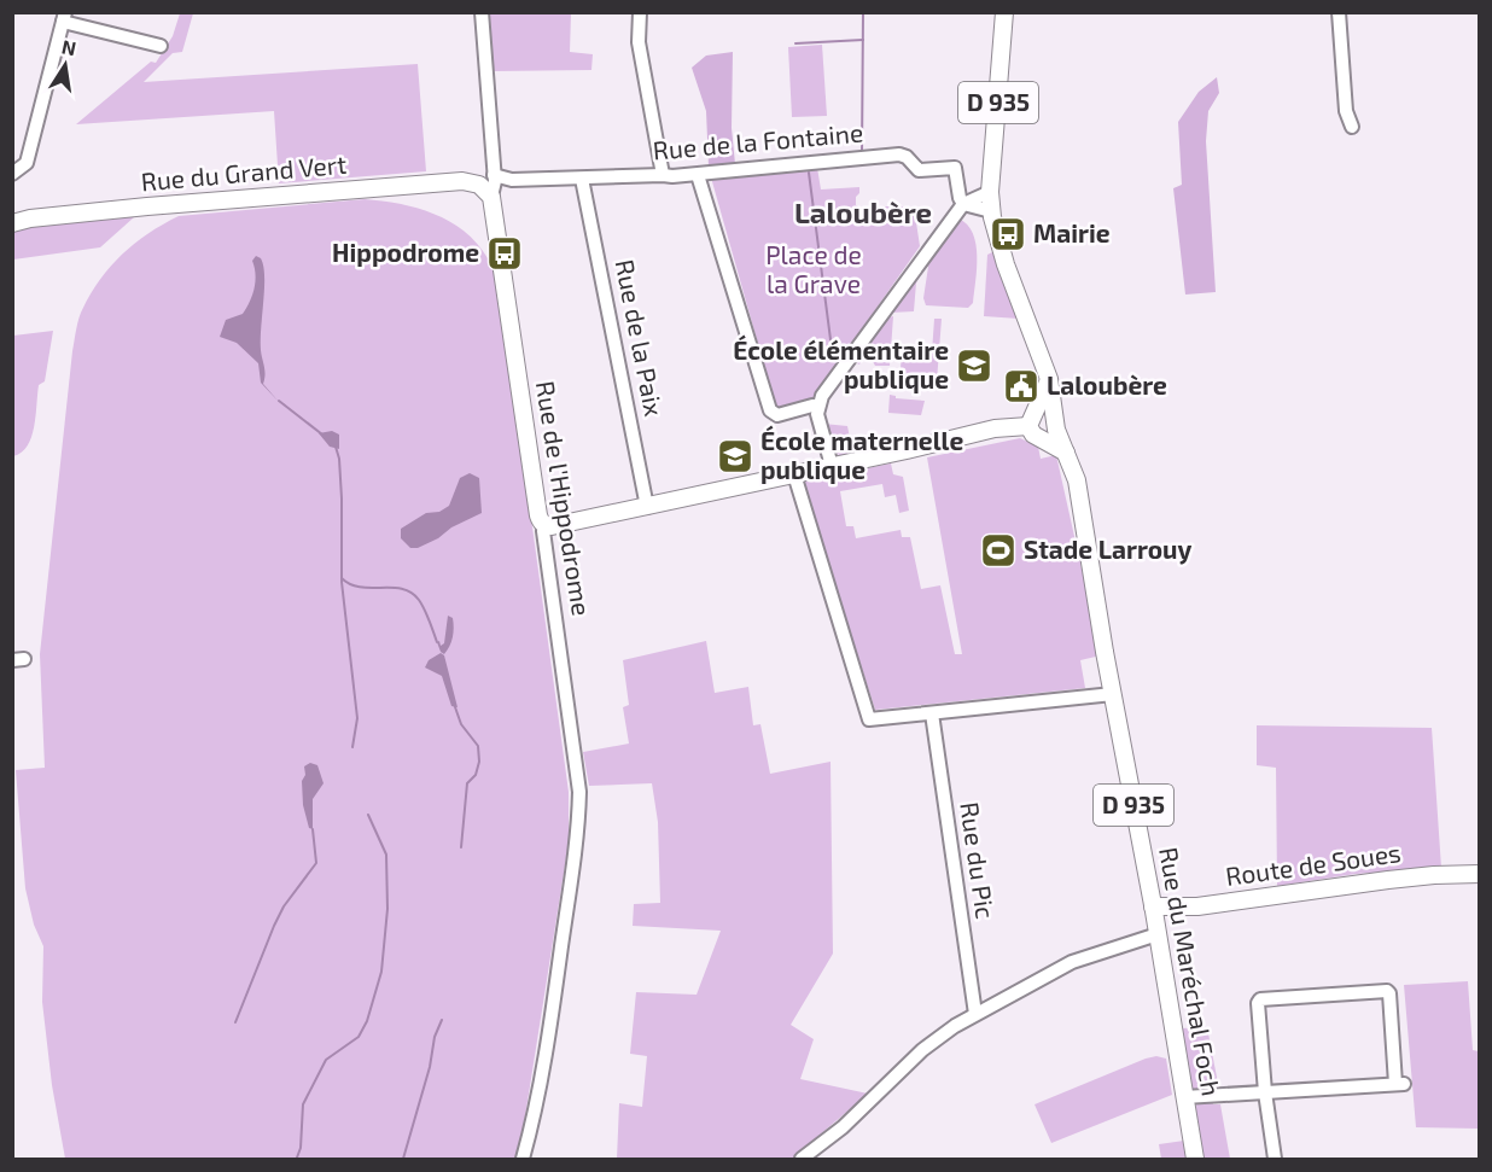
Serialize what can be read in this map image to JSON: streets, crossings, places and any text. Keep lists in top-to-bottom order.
{
  "streets": {
    "main road": [
      "D 935",
      "Rue du Grand Vert",
      "Rue de l'Hippodrome",
      "Route de Soues",
      "Rue du Maréchal Foch"
    ],
    "street": ["Rue de la Fontaine", "Rue de la Paix", "Rue du Pic"]
  },
  "crossings": [
    ["Rue de la Fontaine", "Rue de la Paix"],
    ["Rue de la Fontaine", "Rue de l'Hippodrome"],
    ["Rue du Grand Vert", "Rue de l'Hippodrome"],
    ["Route de Soues", "Rue du Maréchal Foch"]
  ],
  "districts": ["Laloubère"],
  "parks": ["Place de la Grave"],
  "places": {
    "bus stop": ["Mairie", "Hippodrome"],
    "school or university": ["École élémentaire publique", "École maternelle publique"],
    "public building": ["Laloubère"],
    "sports": ["Stade Larrouy"]
  },
  "north": "top"
}
